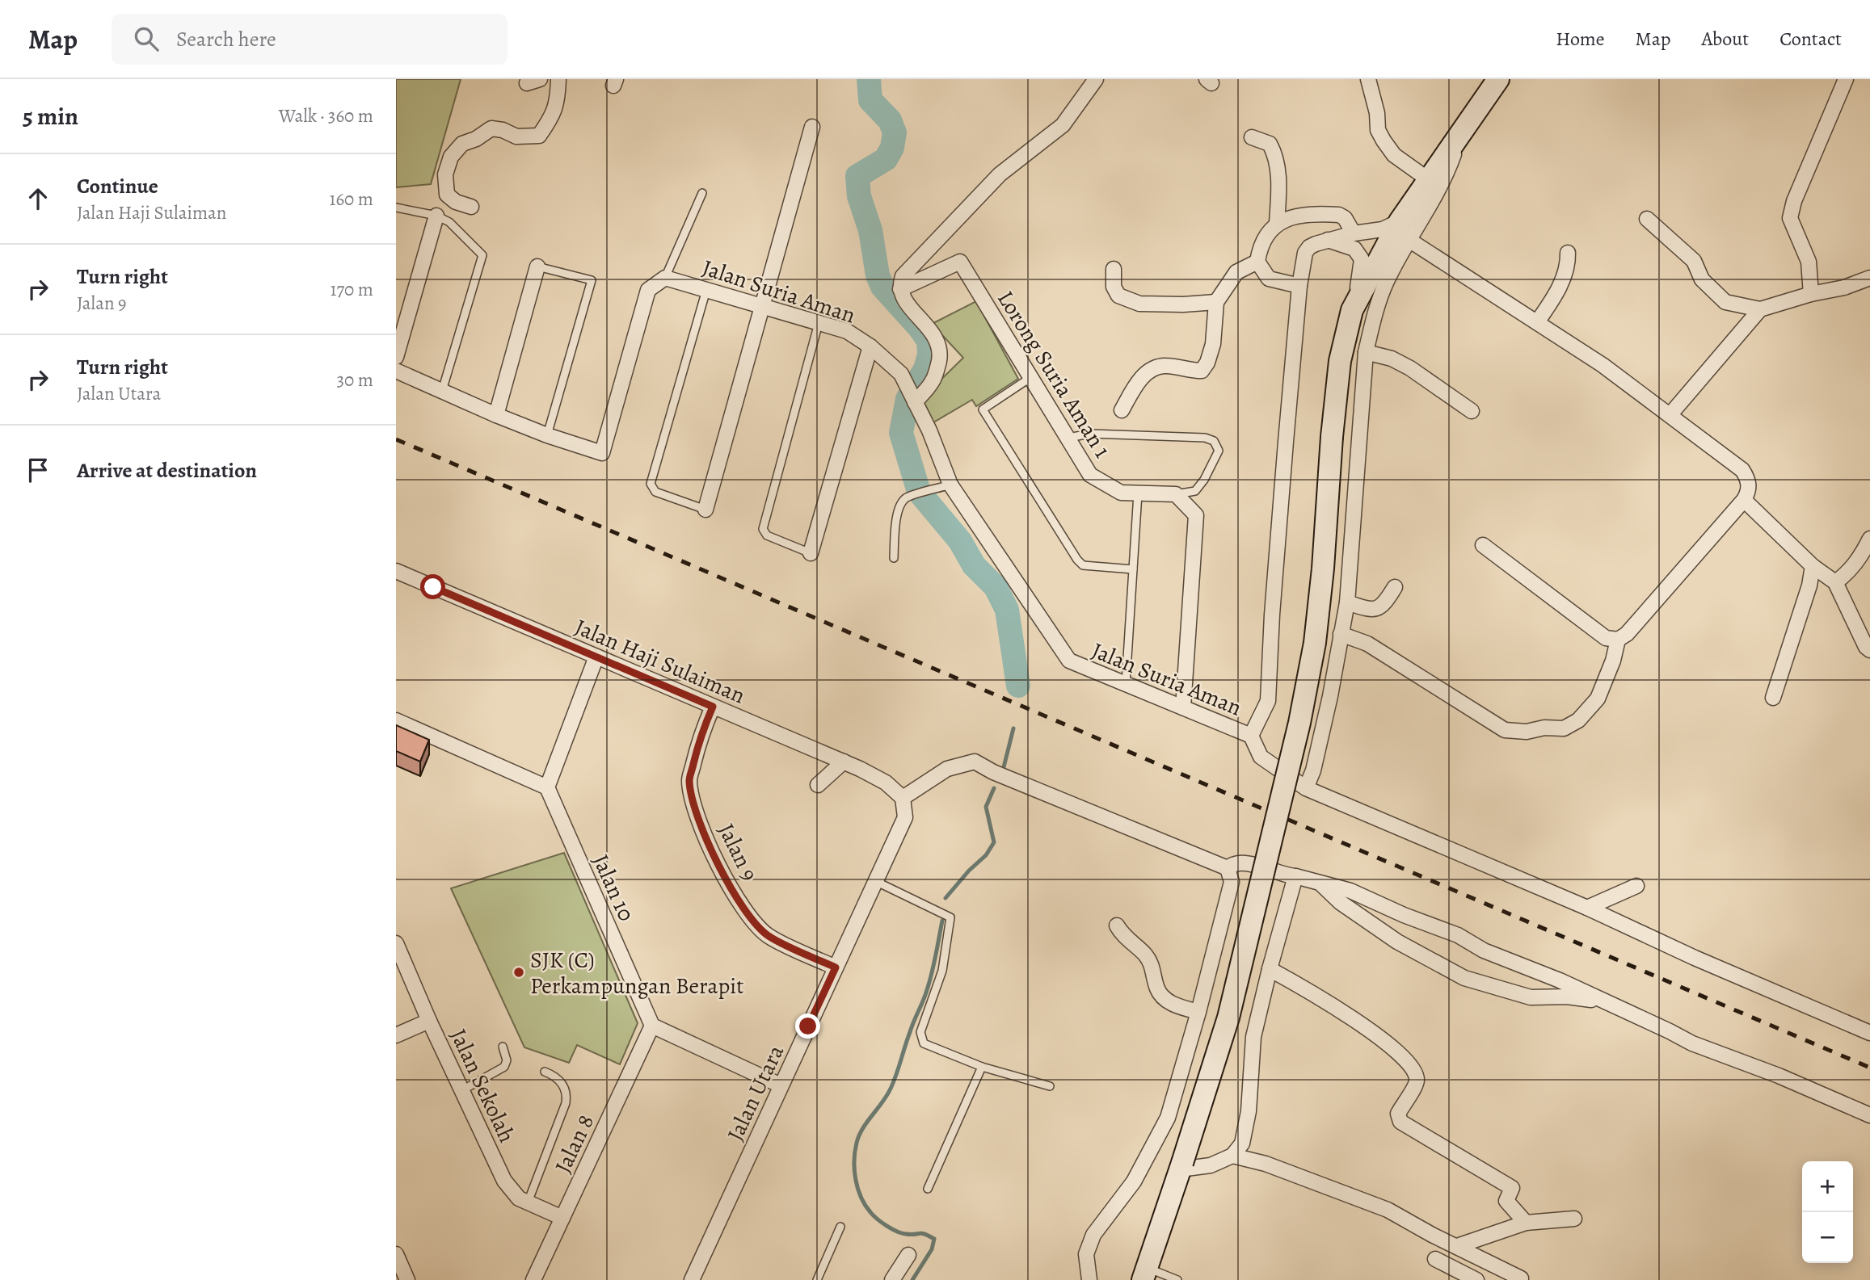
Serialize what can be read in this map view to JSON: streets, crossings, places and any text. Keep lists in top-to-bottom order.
{
  "streets": {
    "street": [
      "Jalan Suria Aman",
      "Lorong Suria Aman 1",
      "Jalan Haji Sulaiman",
      "Jalan 9",
      "Jalan 10",
      "Jalan Sekolah",
      "Jalan Utara",
      "Jalan 8"
    ]
  },
  "crossings": [
    ["Jalan Haji Sulaiman", "Jalan 9"],
    ["Jalan Haji Sulaiman", "Jalan Utara"],
    ["Jalan 9", "Jalan Utara"],
    ["Jalan 10", "Jalan 8"],
    ["Jalan Sekolah", "Jalan 8"]
  ],
  "places": ["SJK (C) Perkampungan Berapit"],
  "page": {
    "header": "Map",
    "search": "Search here",
    "nav": [
      "Home",
      "Map",
      "About",
      "Contact"
    ],
    "heading": ["5 min", "Walk · 360 m"],
    "list": [
      ["Continue", "Jalan Haji Sulaiman", "160 m"],
      ["Turn right", "Jalan 9", "170 m"],
      ["Turn right", "Jalan Utara", "30 m"],
      "Arrive at destination"
    ],
    "map_buttons": ["+", "−"]
  }
}
